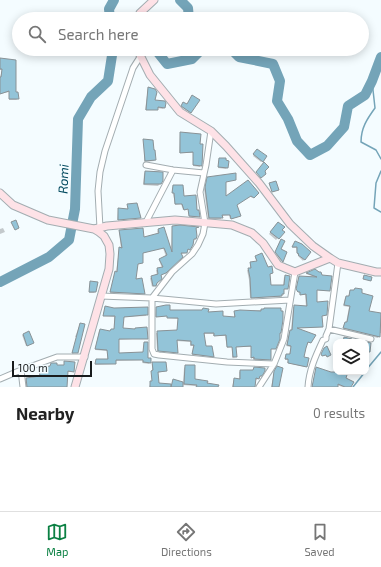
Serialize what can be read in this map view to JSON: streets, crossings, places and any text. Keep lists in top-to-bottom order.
{
  "water": ["Romi"],
  "scale_bar": "100 m",
  "page": {
    "search": "Search here",
    "scale": "100 m",
    "heading": ["Nearby", "0 results"],
    "nav": ["Map", "Directions", "Saved"]
  }
}
